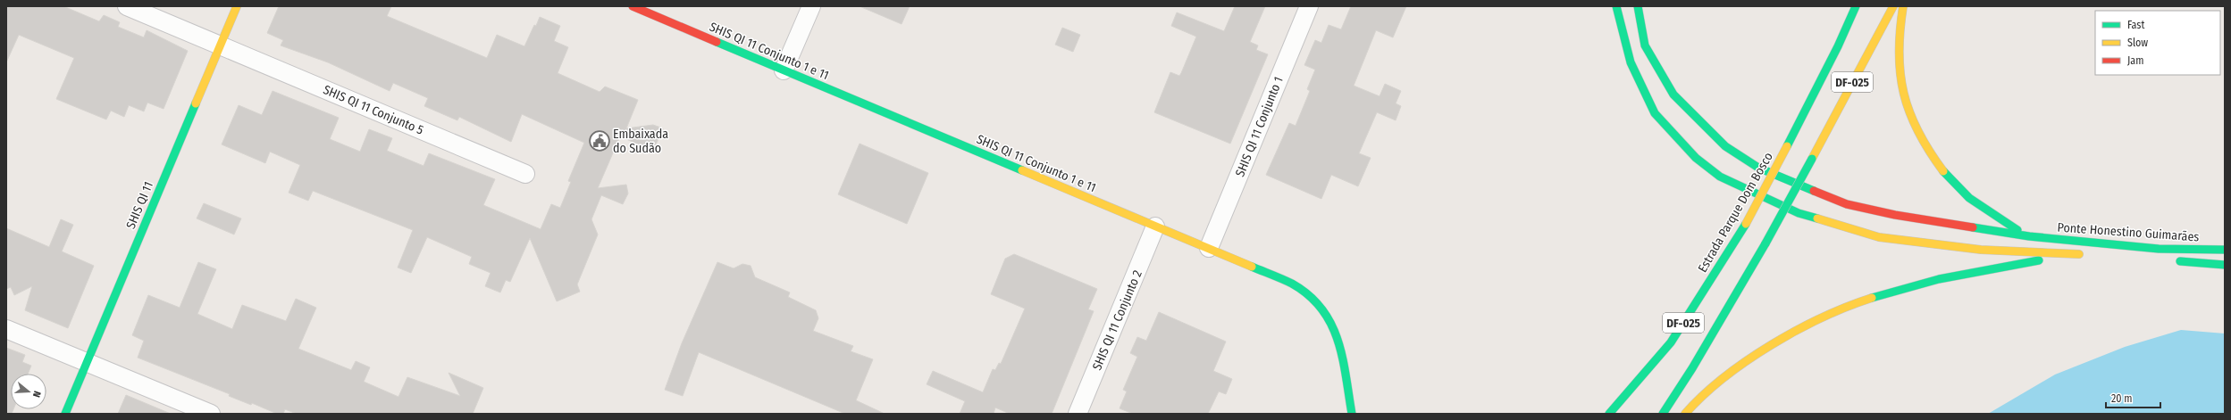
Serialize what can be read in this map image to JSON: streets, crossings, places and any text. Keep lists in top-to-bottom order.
{
  "streets": {
    "main road": [
      "SHIS QI 11 Conjunto 1 e 11",
      "DF-025",
      "SHIS QI 11",
      "Estrada Parque Dom Bosco",
      "Ponte Honestino Guimarães"
    ],
    "street": ["SHIS QI 11 Conjunto 5", "SHIS QI 11 Conjunto 1", "SHIS QI 11 Conjunto 2"]
  },
  "crossings": [
    ["SHIS QI 11 Conjunto 1 e 11", "SHIS QI 11 Conjunto 1"],
    ["SHIS QI 11 Conjunto 1 e 11", "SHIS QI 11 Conjunto 2"],
    ["SHIS QI 11 Conjunto 5", "SHIS QI 11"]
  ],
  "places": {
    "public building": ["Embaixada do Sudão"]
  },
  "legend": ["Fast", "Slow", "Jam"],
  "scale_bar": "20 m",
  "north": "right"
}
